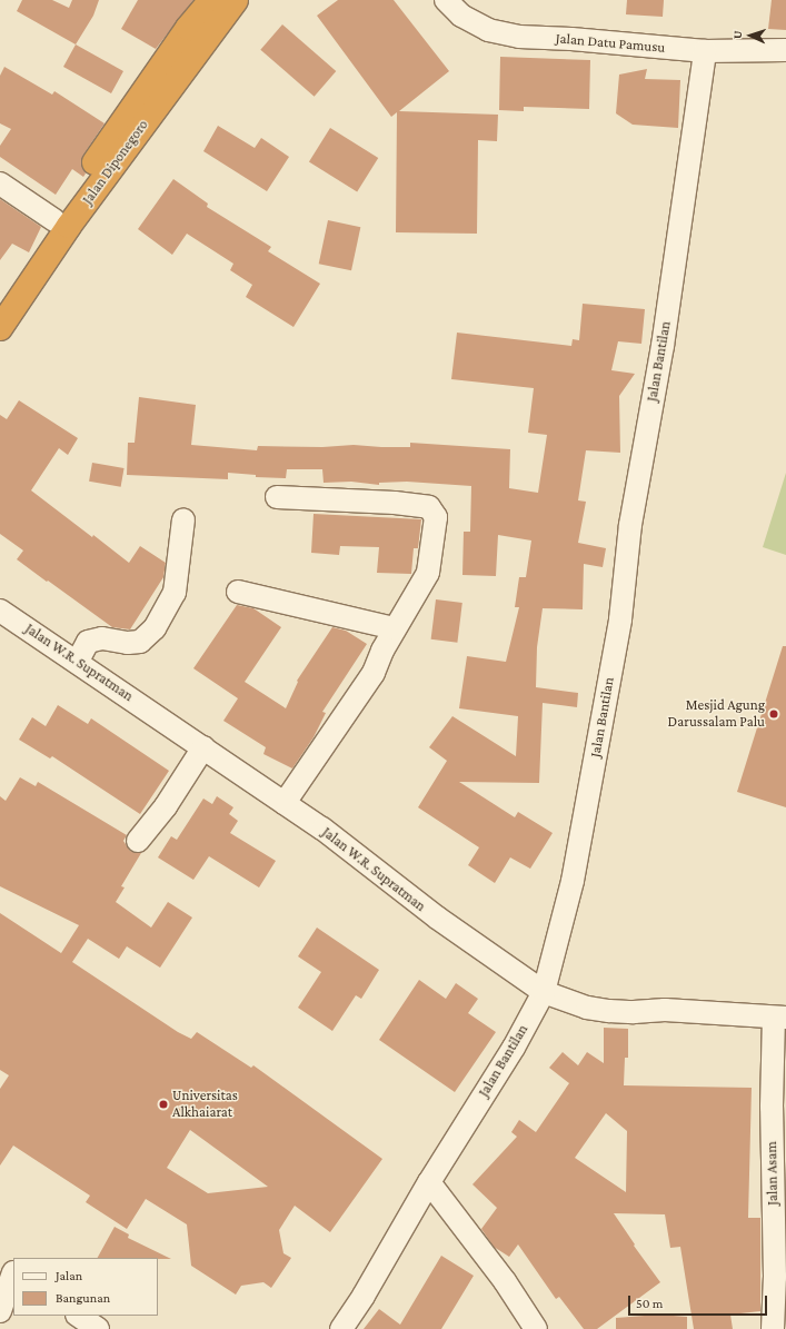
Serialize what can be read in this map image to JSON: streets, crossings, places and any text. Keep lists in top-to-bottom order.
{
  "streets": {
    "highway": ["Jalan Diponegoro"],
    "street": [
      "Jalan Datu Pamusu",
      "Jalan Bantilan",
      "Jalan W.R. Supratman",
      "Jalan Asam"
    ]
  },
  "crossings": [
    ["Jalan Datu Pamusu", "Jalan Bantilan"],
    ["Jalan Bantilan", "Jalan W.R. Supratman"],
    ["Jalan W.R. Supratman", "Jalan Asam"]
  ],
  "places": ["Mesjid Agung Darussalam Palu", "Universitas Alkhaiarat"],
  "legend": ["Jalan", "Bangunan"],
  "scale_bar": "50 m",
  "north": "left"
}
